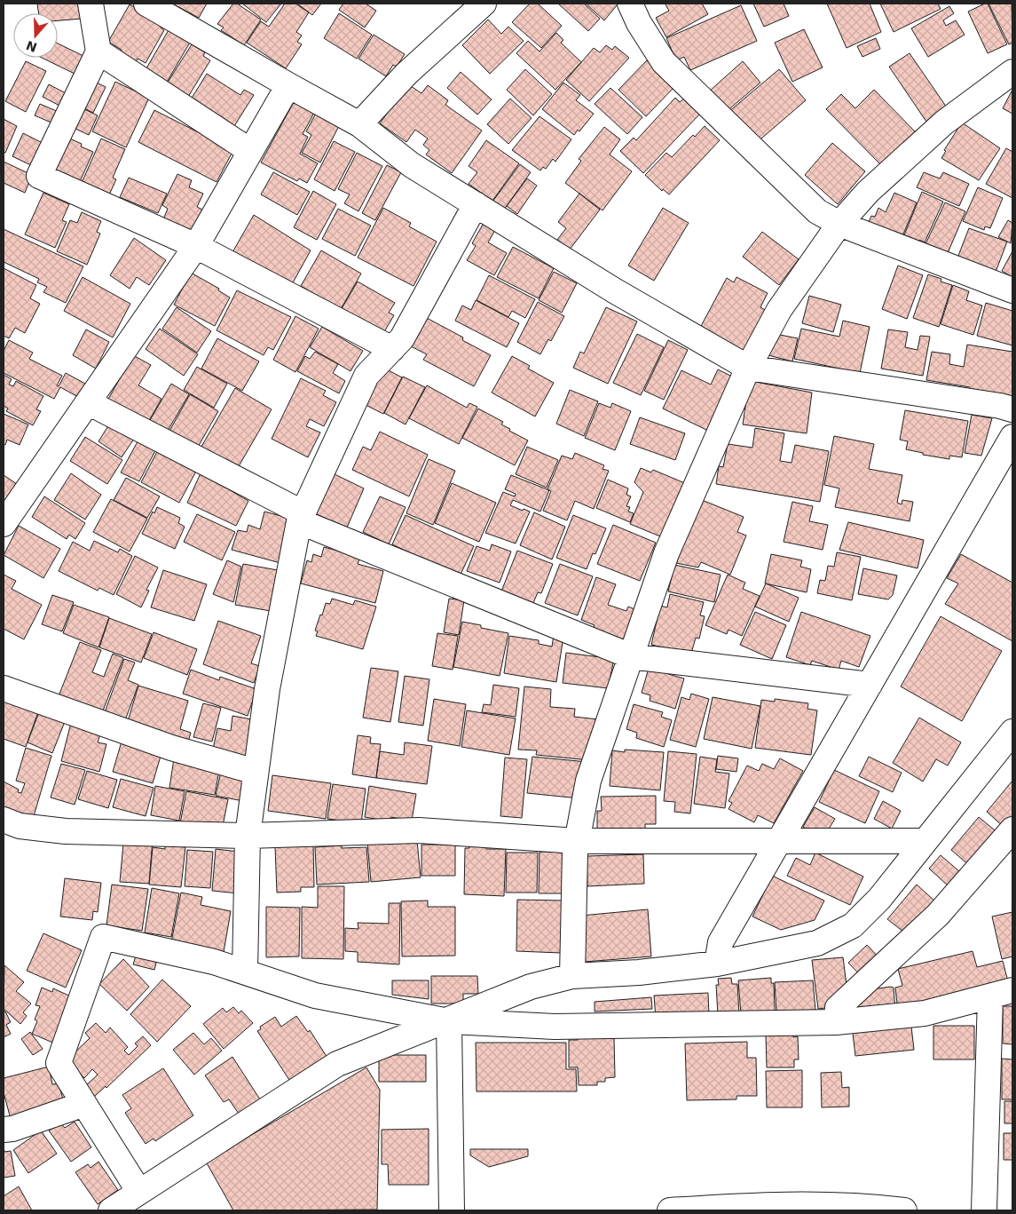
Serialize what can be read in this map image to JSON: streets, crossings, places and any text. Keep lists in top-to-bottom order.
{
  "north": "bottom"
}
